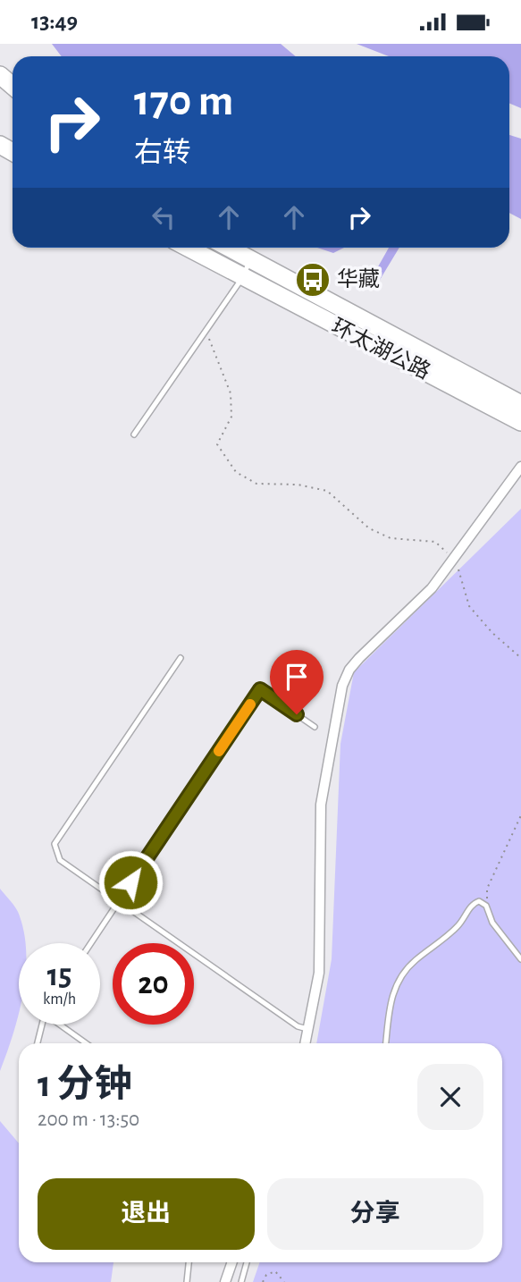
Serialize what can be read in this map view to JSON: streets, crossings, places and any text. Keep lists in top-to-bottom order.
{
  "streets": {
    "highway": ["环太湖公路"]
  },
  "places": {
    "bus stop": ["华藏"]
  },
  "page": {
    "status": "13:49",
    "turn": ["170 m", "右转"],
    "speed": "15 km/h",
    "limit": "20",
    "heading": ["1 分钟", "200 m · 13:50"],
    "buttons": ["退出", "分享"]
  }
}
